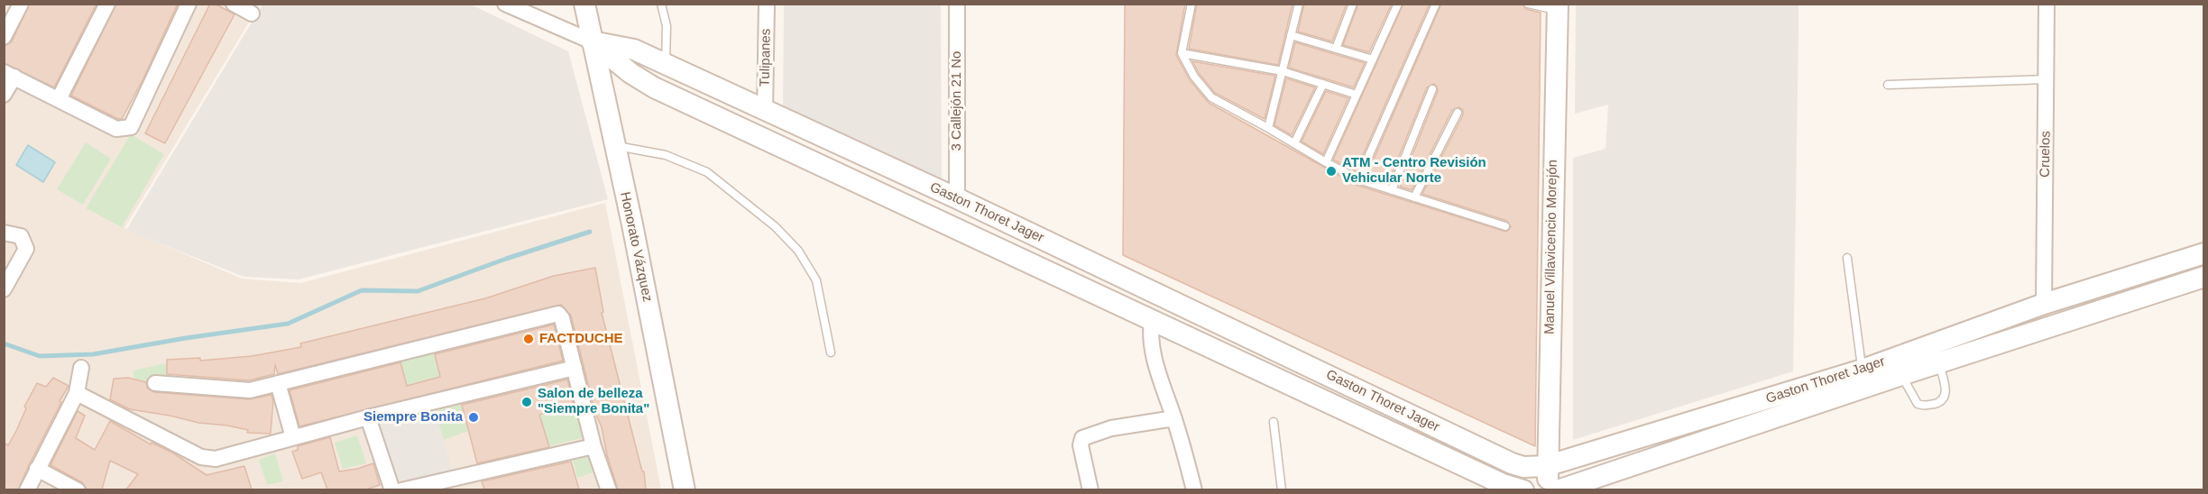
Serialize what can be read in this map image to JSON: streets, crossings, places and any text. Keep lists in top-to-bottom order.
{
  "streets": {
    "street": [
      "Tulipanes",
      "3 Callejón 21 No",
      "Cruelos",
      "Gaston Thoret Jager",
      "Honorato Vázquez",
      "Manuel Villavicencio Morejón"
    ]
  },
  "crossings": [
    ["Tulipanes", "Gaston Thoret Jager"],
    ["3 Callejón 21 No", "Gaston Thoret Jager"],
    ["Cruelos", "Gaston Thoret Jager"],
    ["Gaston Thoret Jager", "Honorato Vázquez"],
    ["Gaston Thoret Jager", "Manuel Villavicencio Morejón"]
  ],
  "places": [
    "ATM - Centro Revisión Vehicular Norte",
    "FACTDUCHE",
    "Salon de belleza \"Siempre Bonita\"",
    "Siempre Bonita"
  ]
}
